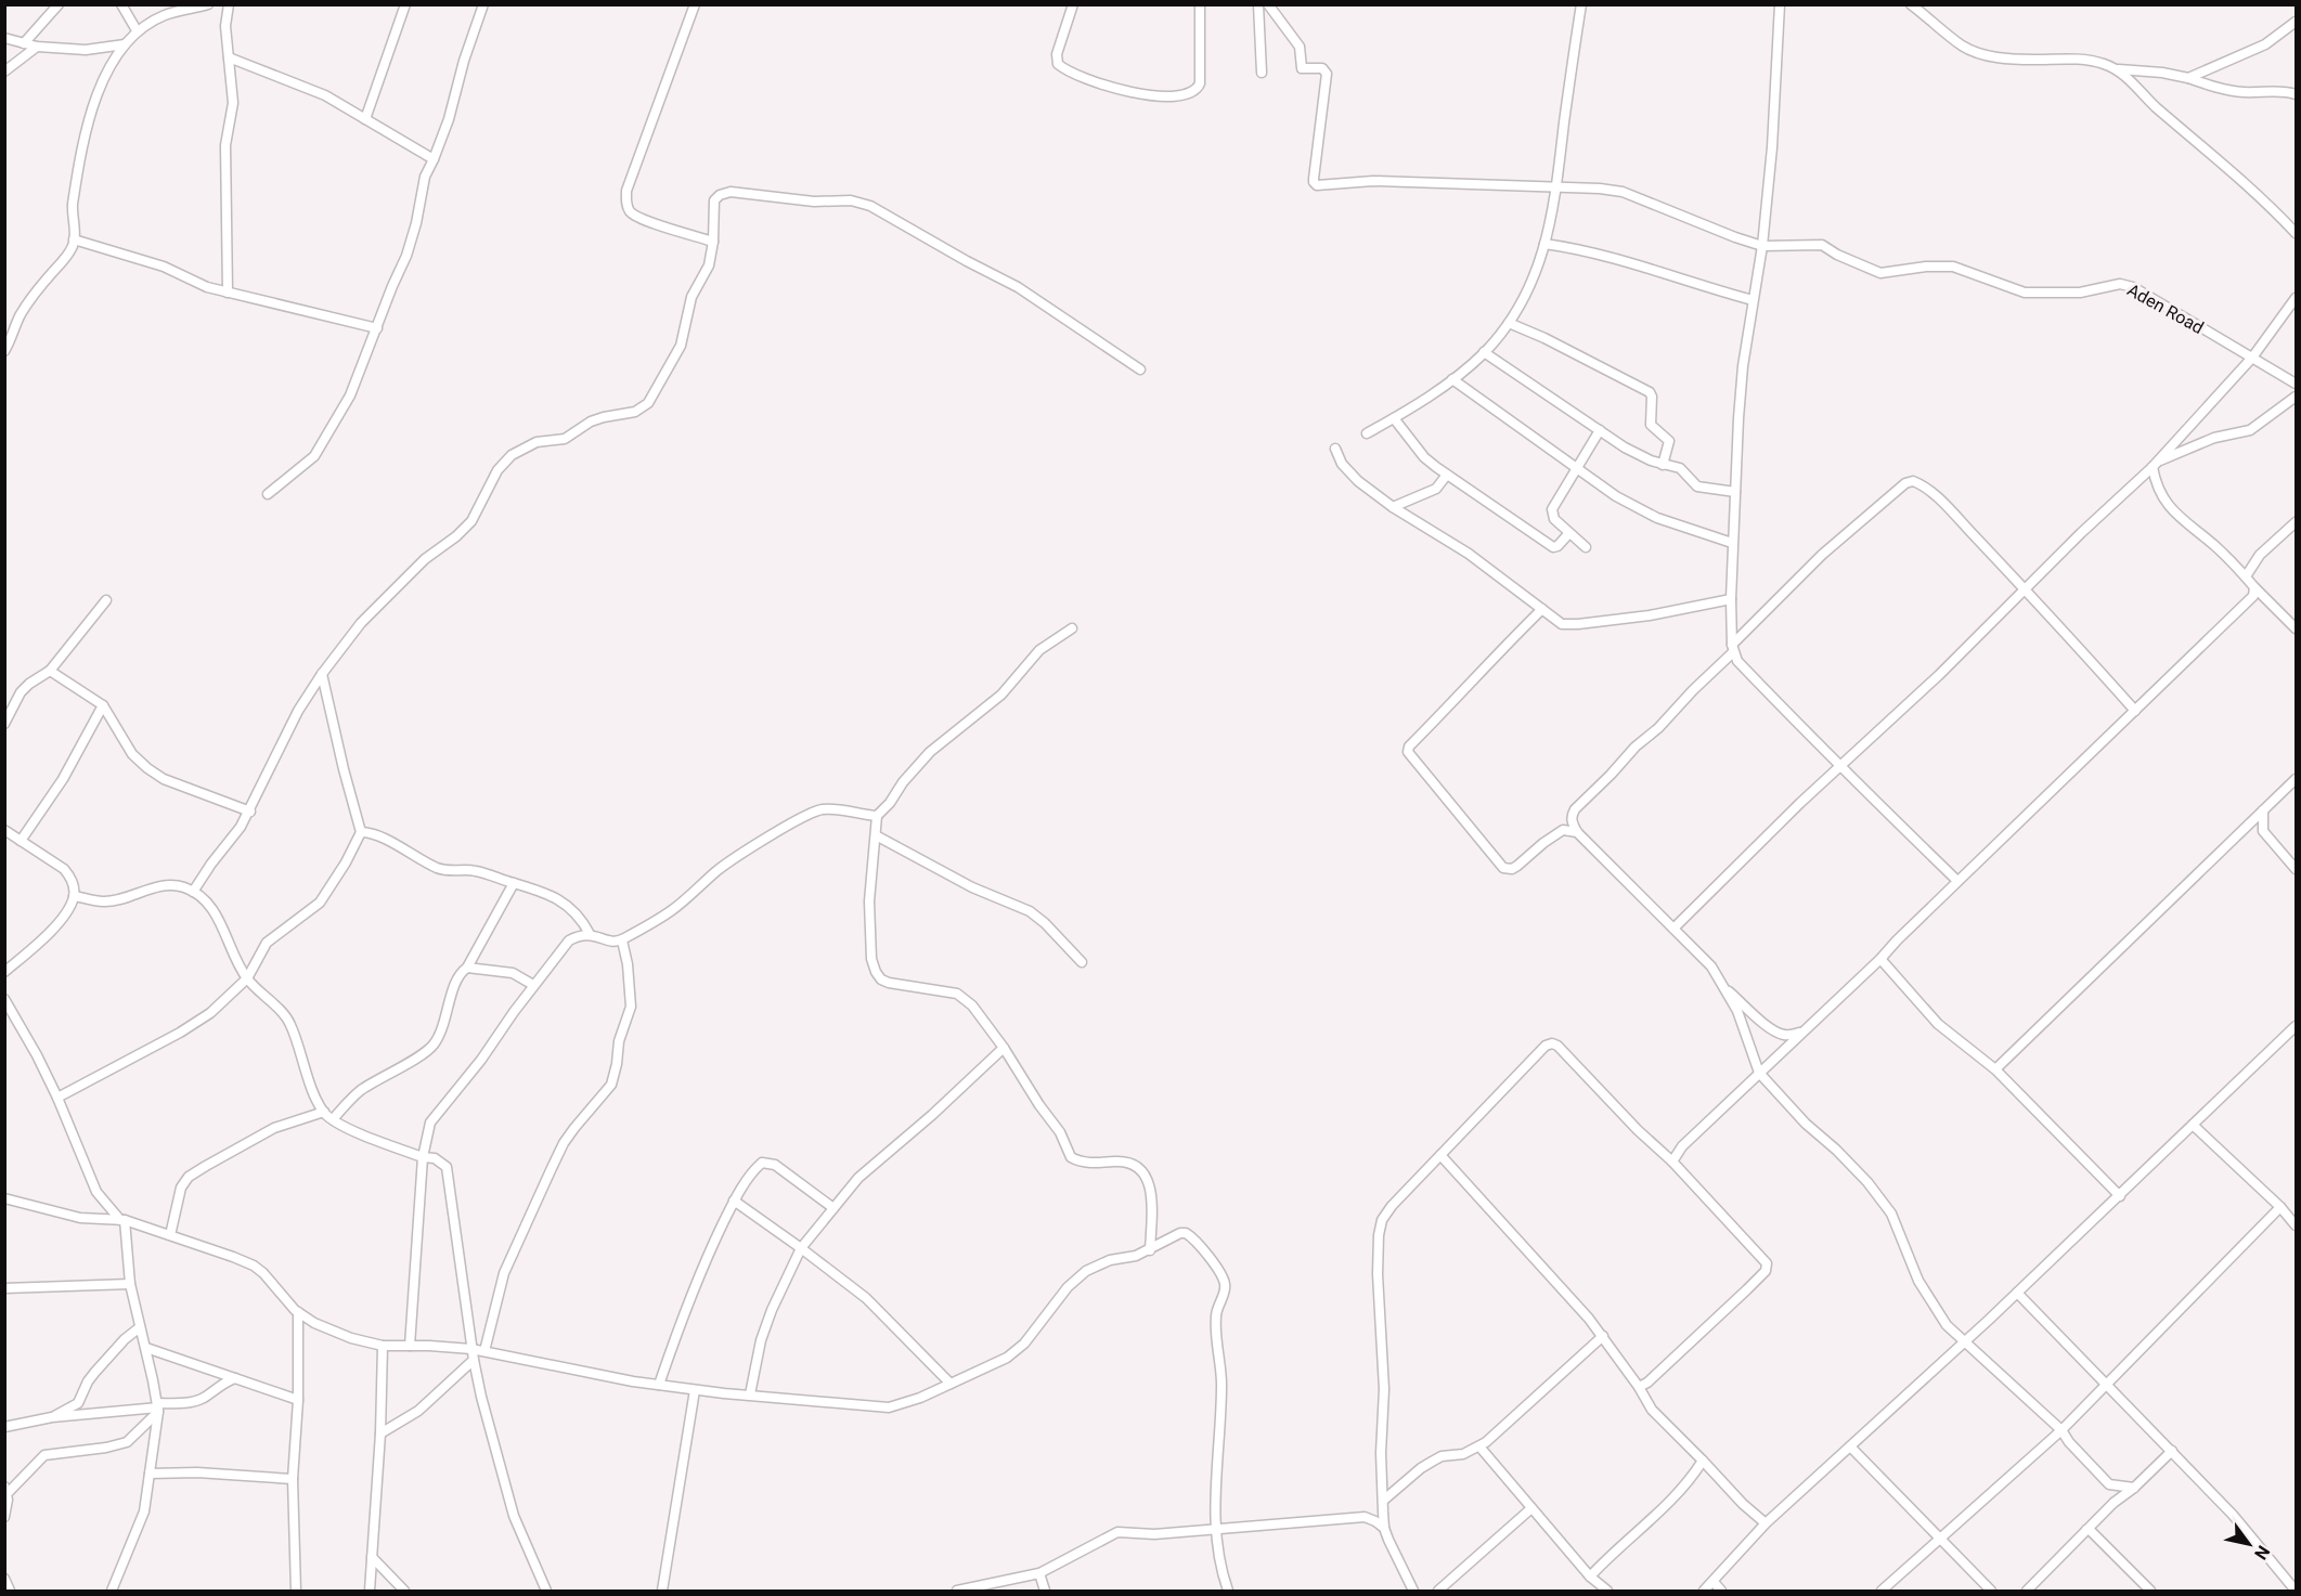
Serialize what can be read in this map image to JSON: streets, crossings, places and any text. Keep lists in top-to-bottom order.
{
  "streets": {
    "street": ["Aden Road"]
  },
  "north": "bottom right"
}
